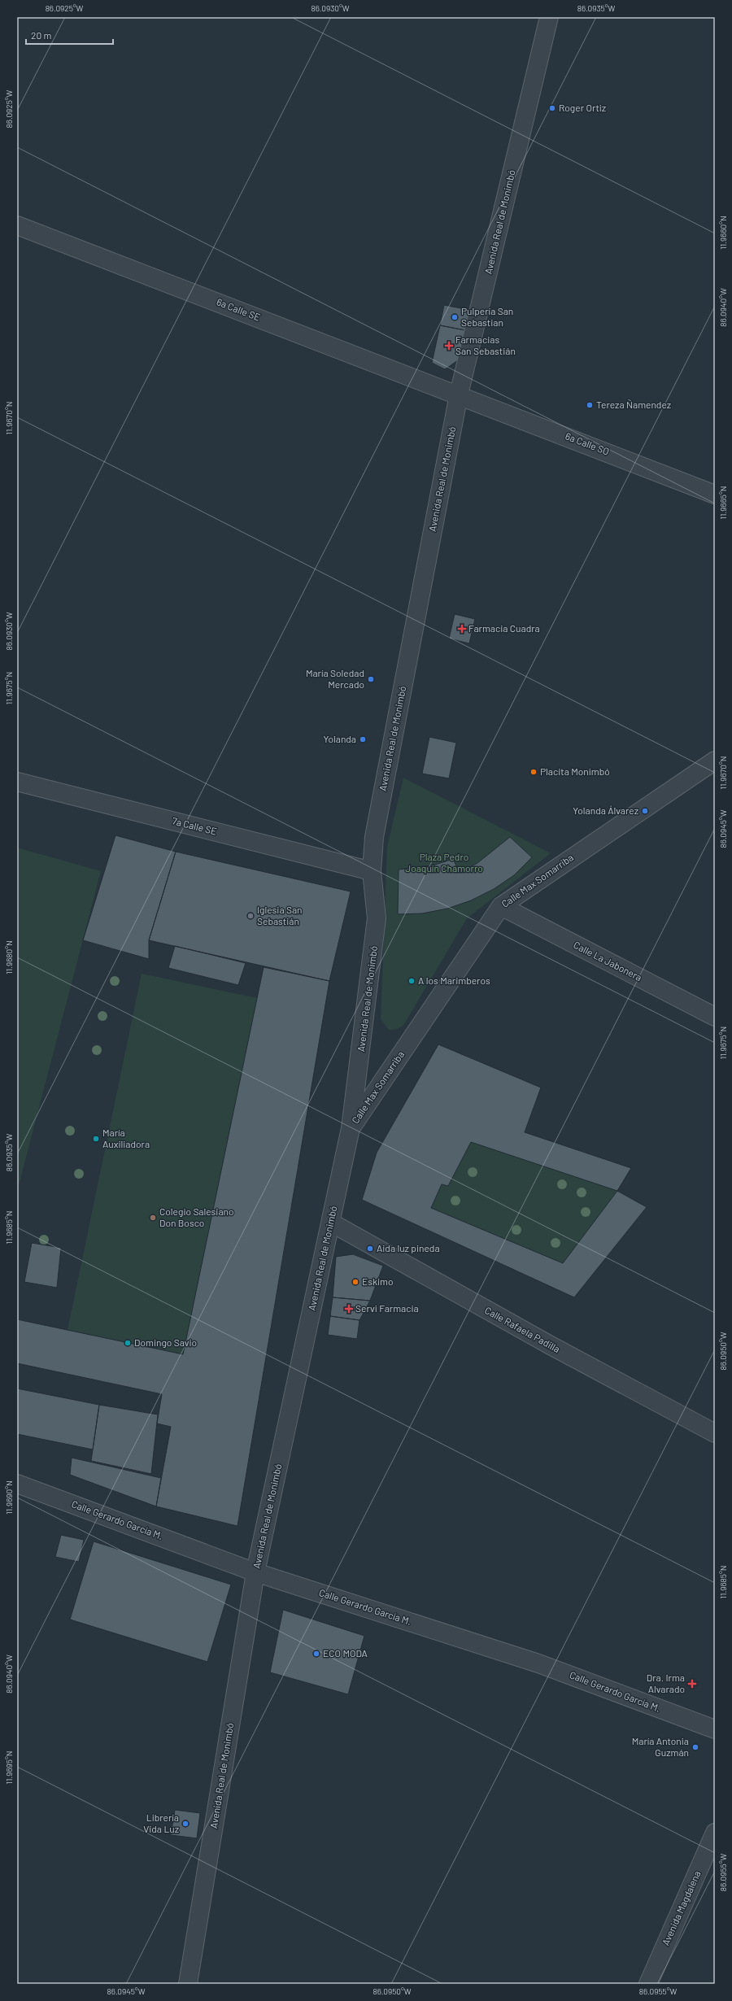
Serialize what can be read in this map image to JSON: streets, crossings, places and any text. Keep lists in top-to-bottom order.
{
  "streets": {
    "street": [
      "Avenida Real de Monimbó",
      "6a Calle SE",
      "6a Calle SO",
      "7a Calle SE",
      "Calle Max Somarriba",
      "Calle La Jabonera",
      "Calle Rafaela Padilla",
      "Calle Gerardo García M.",
      "Avenida Magdalena"
    ]
  },
  "crossings": [
    ["Avenida Real de Monimbó", "6a Calle SE"],
    ["Avenida Real de Monimbó", "6a Calle SO"],
    ["Avenida Real de Monimbó", "7a Calle SE"],
    ["Avenida Real de Monimbó", "Calle Max Somarriba"],
    ["Avenida Real de Monimbó", "Calle Rafaela Padilla"],
    ["Avenida Real de Monimbó", "Calle Gerardo García M."],
    ["6a Calle SE", "6a Calle SO"],
    ["Calle Max Somarriba", "Calle La Jabonera"]
  ],
  "parks": ["Plaza Pedro Joaquín Chamorro"],
  "places": {
    "other": [
      "Roger Ortiz",
      "Pulpería San Sebastian",
      "Tereza Ñamendez",
      "María Soledad Mercado",
      "Yolanda",
      "Placita Monimbó",
      "Yolanda Álvarez",
      "Iglesia San Sebastián",
      "A los Marimberos",
      "María Auxiliadora",
      "Colegio Salesiano Don Bosco",
      "Aida luz pineda",
      "Eskimo",
      "Domingo Savio",
      "ECO MODA",
      "María Antonia Guzmán",
      "Librería Vida Luz"
    ],
    "health": [
      "Farmacias San Sebastián",
      "Farmacia Cuadra",
      "Servi Farmacia",
      "Dra. Irma Alvarado"
    ]
  },
  "scale_bar": "20 m",
  "coordinates": [
    "86.0925°W",
    "86.0930°W",
    "86.0935°W",
    "11.9660°N",
    "86.0940°W",
    "11.9670°N",
    "11.9665°N",
    "11.9675°N",
    "86.0945°W",
    "11.9680°N",
    "11.9685°N",
    "86.0950°W",
    "11.9690°N",
    "11.9695°N",
    "86.0955°W"
  ]
}
